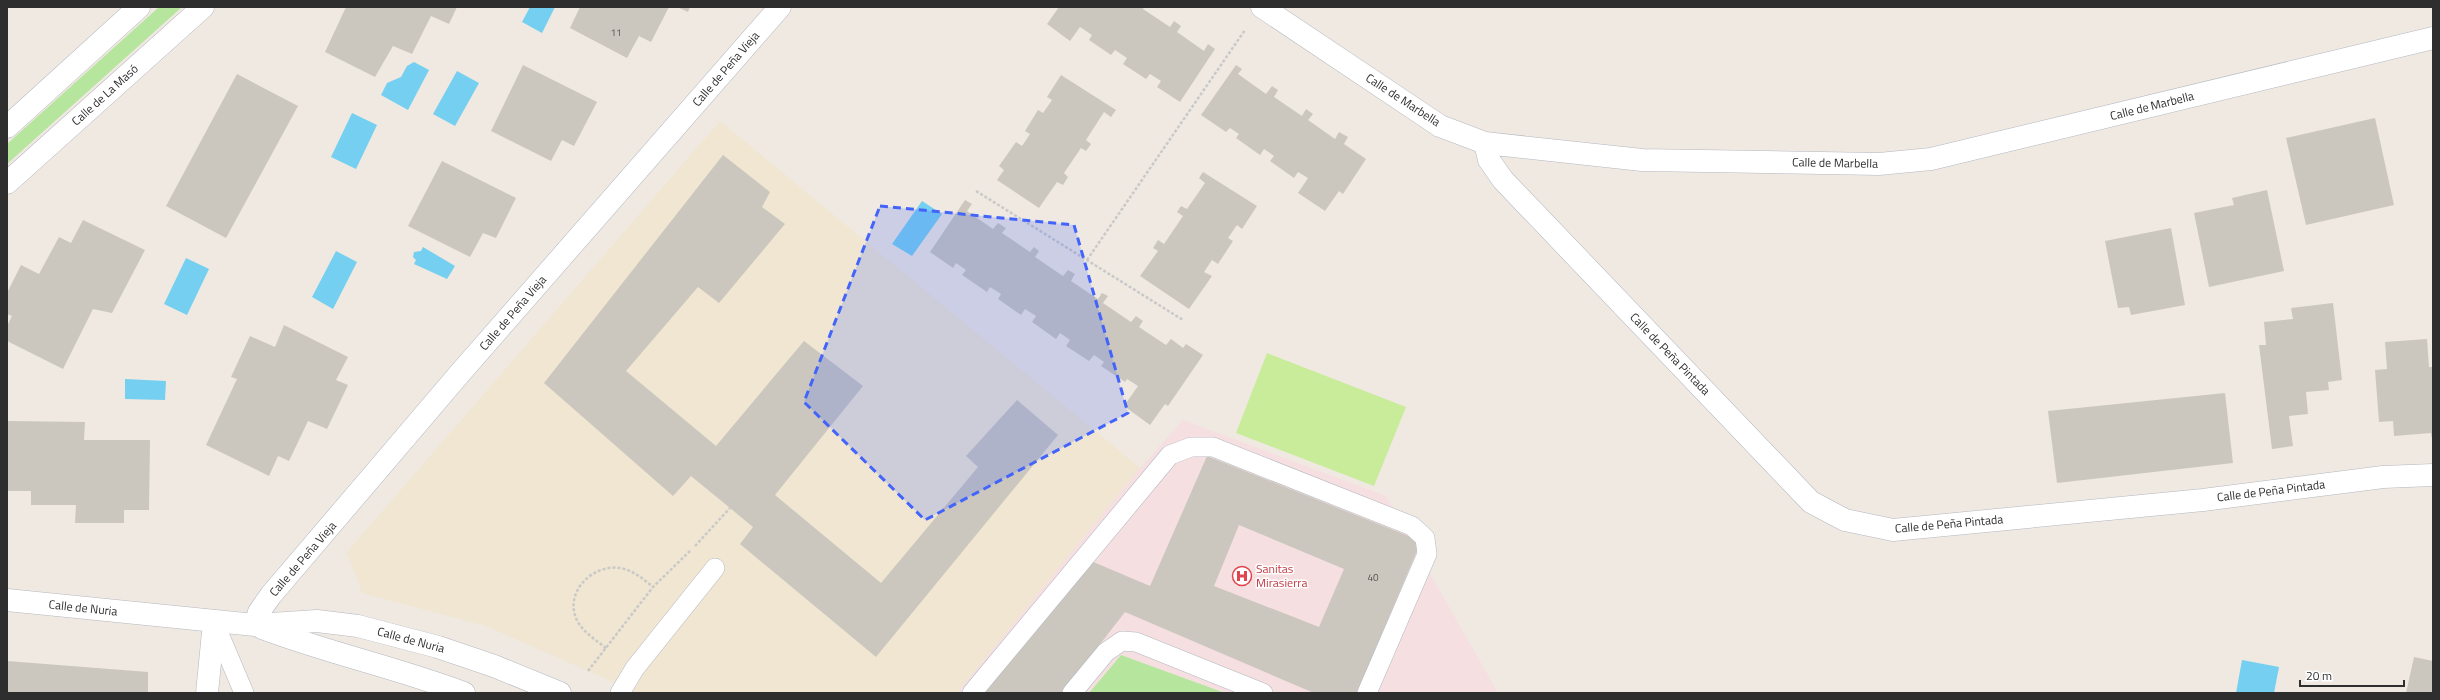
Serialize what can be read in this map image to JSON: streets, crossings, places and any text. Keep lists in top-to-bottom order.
{
  "streets": {
    "street": [
      "Calle de Peña Vieja",
      "Calle de La Masó",
      "Calle de Marbella",
      "Calle de Peña Pintada",
      "Calle de Nuria"
    ]
  },
  "crossings": [
    ["Calle de Peña Vieja", "Calle de Nuria"],
    ["Calle de Marbella", "Calle de Peña Pintada"]
  ],
  "places": {
    "hospital": ["Sanitas Mirasierra"]
  },
  "house_numbers": ["11", "40"],
  "scale_bar": "20 m"
}
